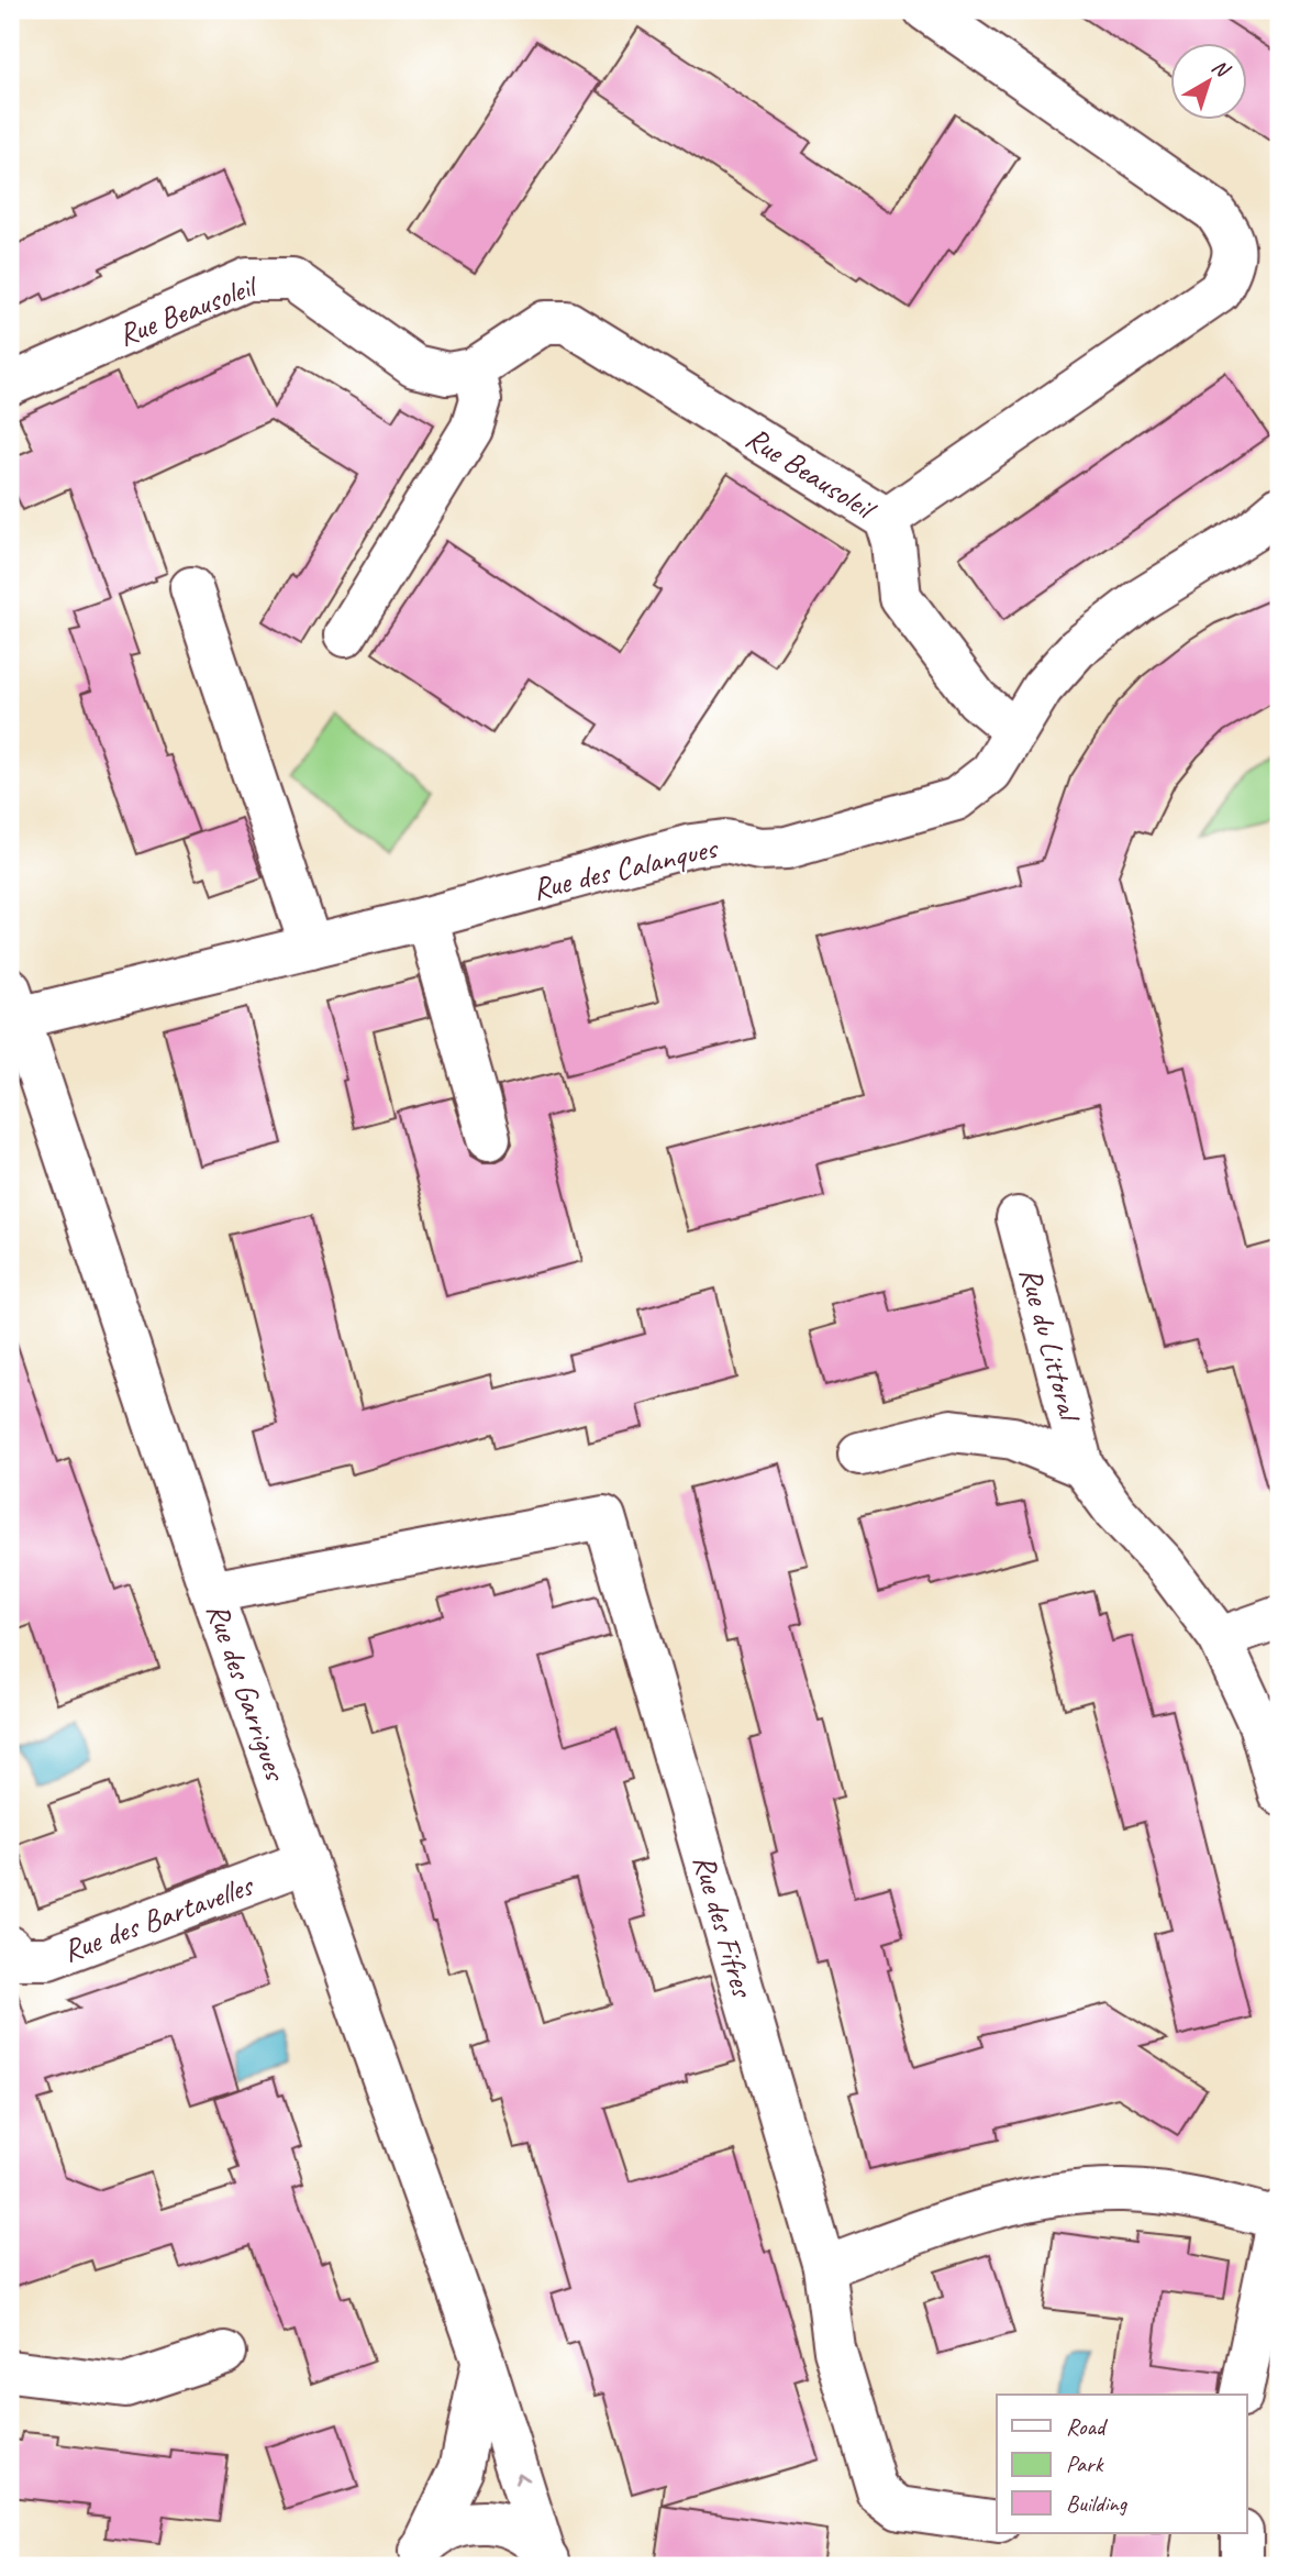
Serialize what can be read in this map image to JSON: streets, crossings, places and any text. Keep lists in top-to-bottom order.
{
  "streets": {
    "street": [
      "Rue Beausoleil",
      "Rue des Calanques",
      "Rue du Littoral",
      "Rue des Garrigues",
      "Rue des Bartavelles",
      "Rue des Fifres"
    ]
  },
  "crossings": [
    ["Rue des Calanques", "Rue des Garrigues"],
    ["Rue des Garrigues", "Rue des Bartavelles"],
    ["Rue des Garrigues", "Rue des Fifres"]
  ],
  "legend": ["Road", "Park", "Building"],
  "north": "top right"
}
